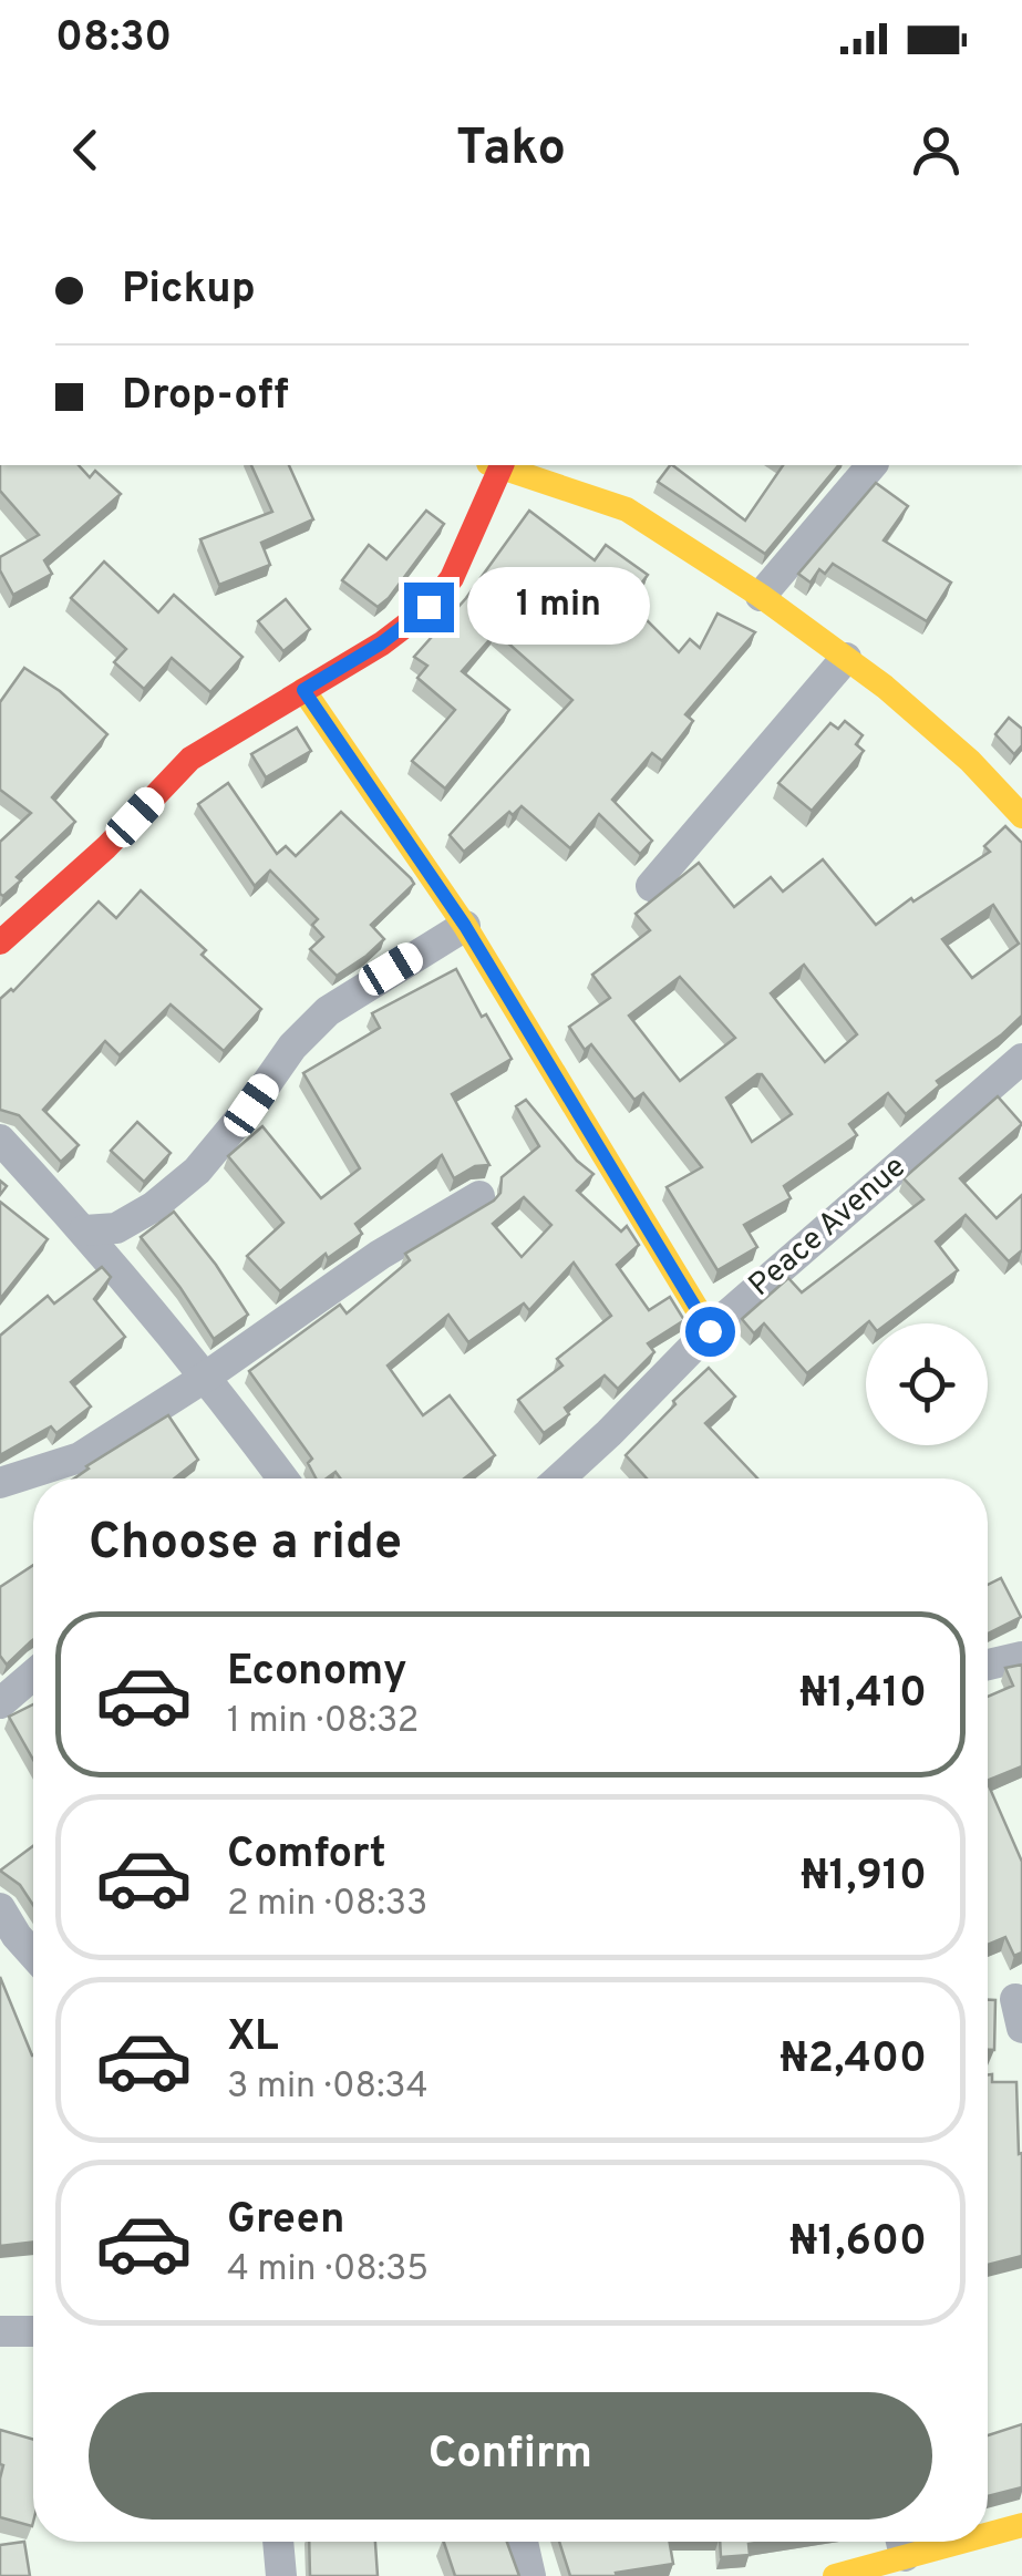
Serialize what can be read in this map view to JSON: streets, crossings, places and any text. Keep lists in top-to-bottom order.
{
  "streets": {
    "street": ["Peace Avenue"]
  },
  "page": {
    "status": "08:30",
    "header": "Tako",
    "banner": ["Pickup", "Drop-off"],
    "bubble": "1 min",
    "heading": "Choose a ride",
    "list": [
      {
        "name": "Economy",
        "note": "1 min · 08:32",
        "value": "₦1,410"
      },
      {
        "name": "Comfort",
        "note": "2 min · 08:33",
        "value": "₦1,910"
      },
      {
        "name": "XL",
        "note": "3 min · 08:34",
        "value": "₦2,400"
      },
      {
        "name": "Green",
        "note": "4 min · 08:35",
        "value": "₦1,600"
      }
    ],
    "buttons": "Confirm"
  }
}
